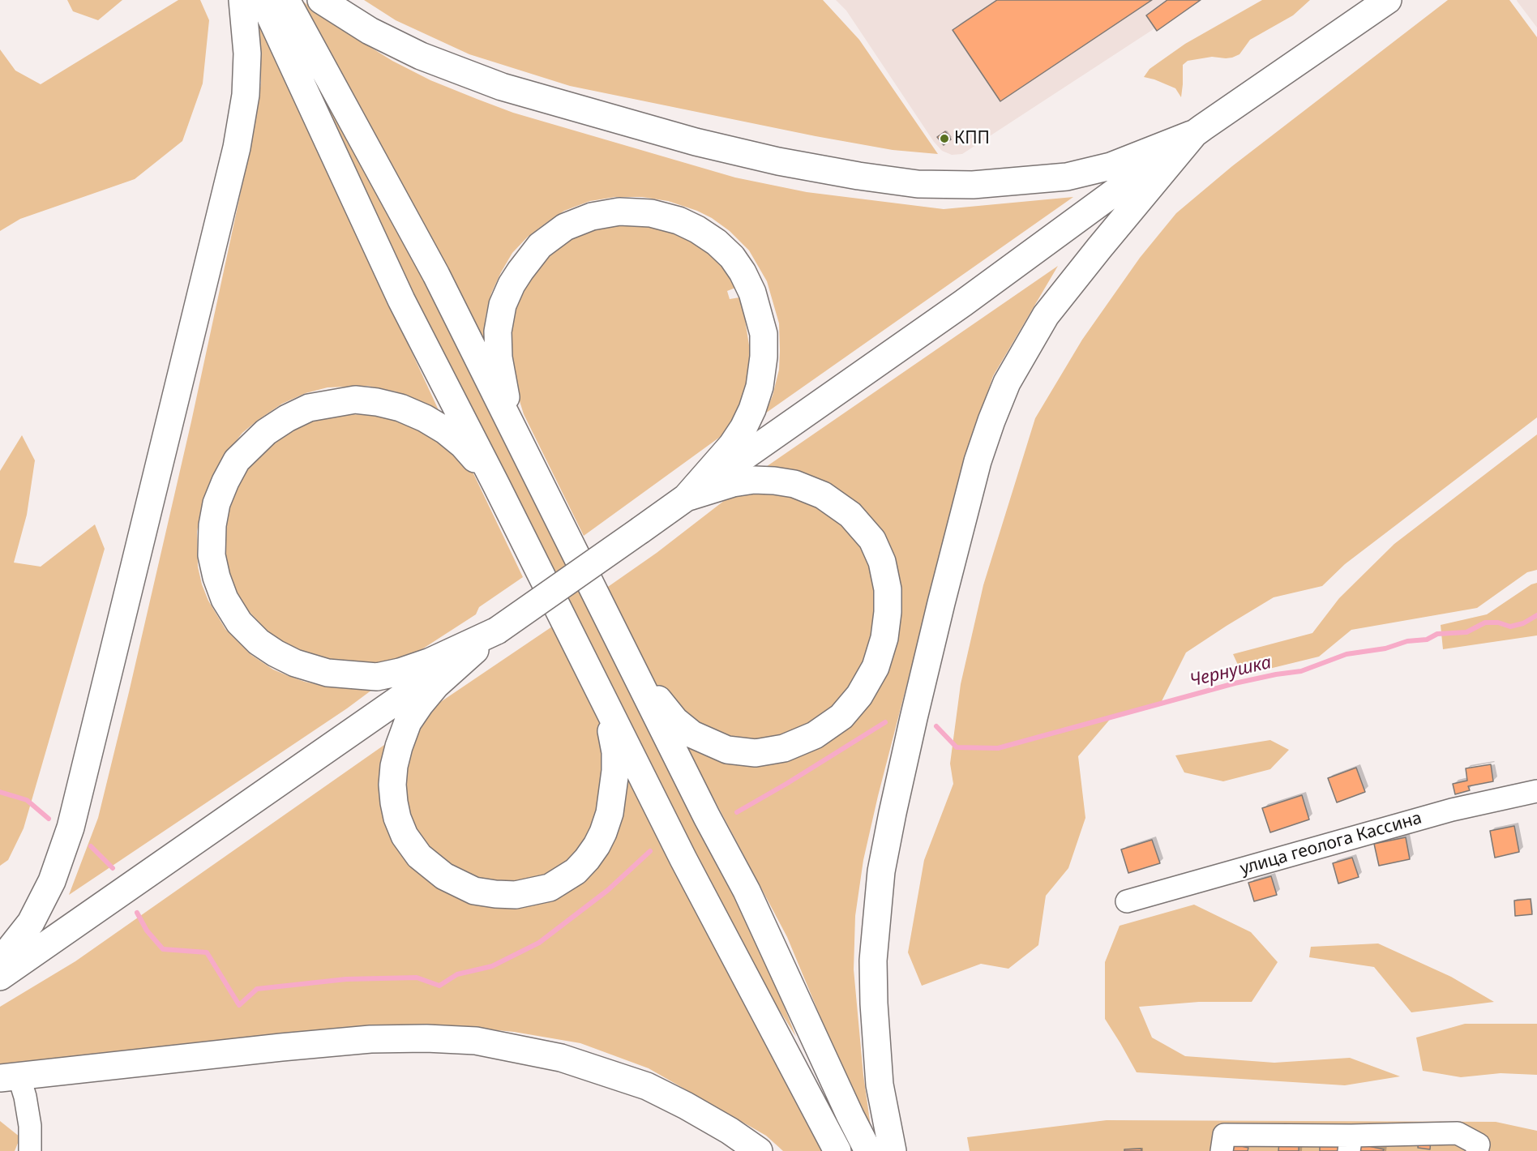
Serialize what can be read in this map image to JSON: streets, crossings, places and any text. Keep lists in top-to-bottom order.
{
  "streets": {
    "street": ["улица геолога Кассина"]
  },
  "water": ["Чернушка"],
  "places": ["КПП"]
}
